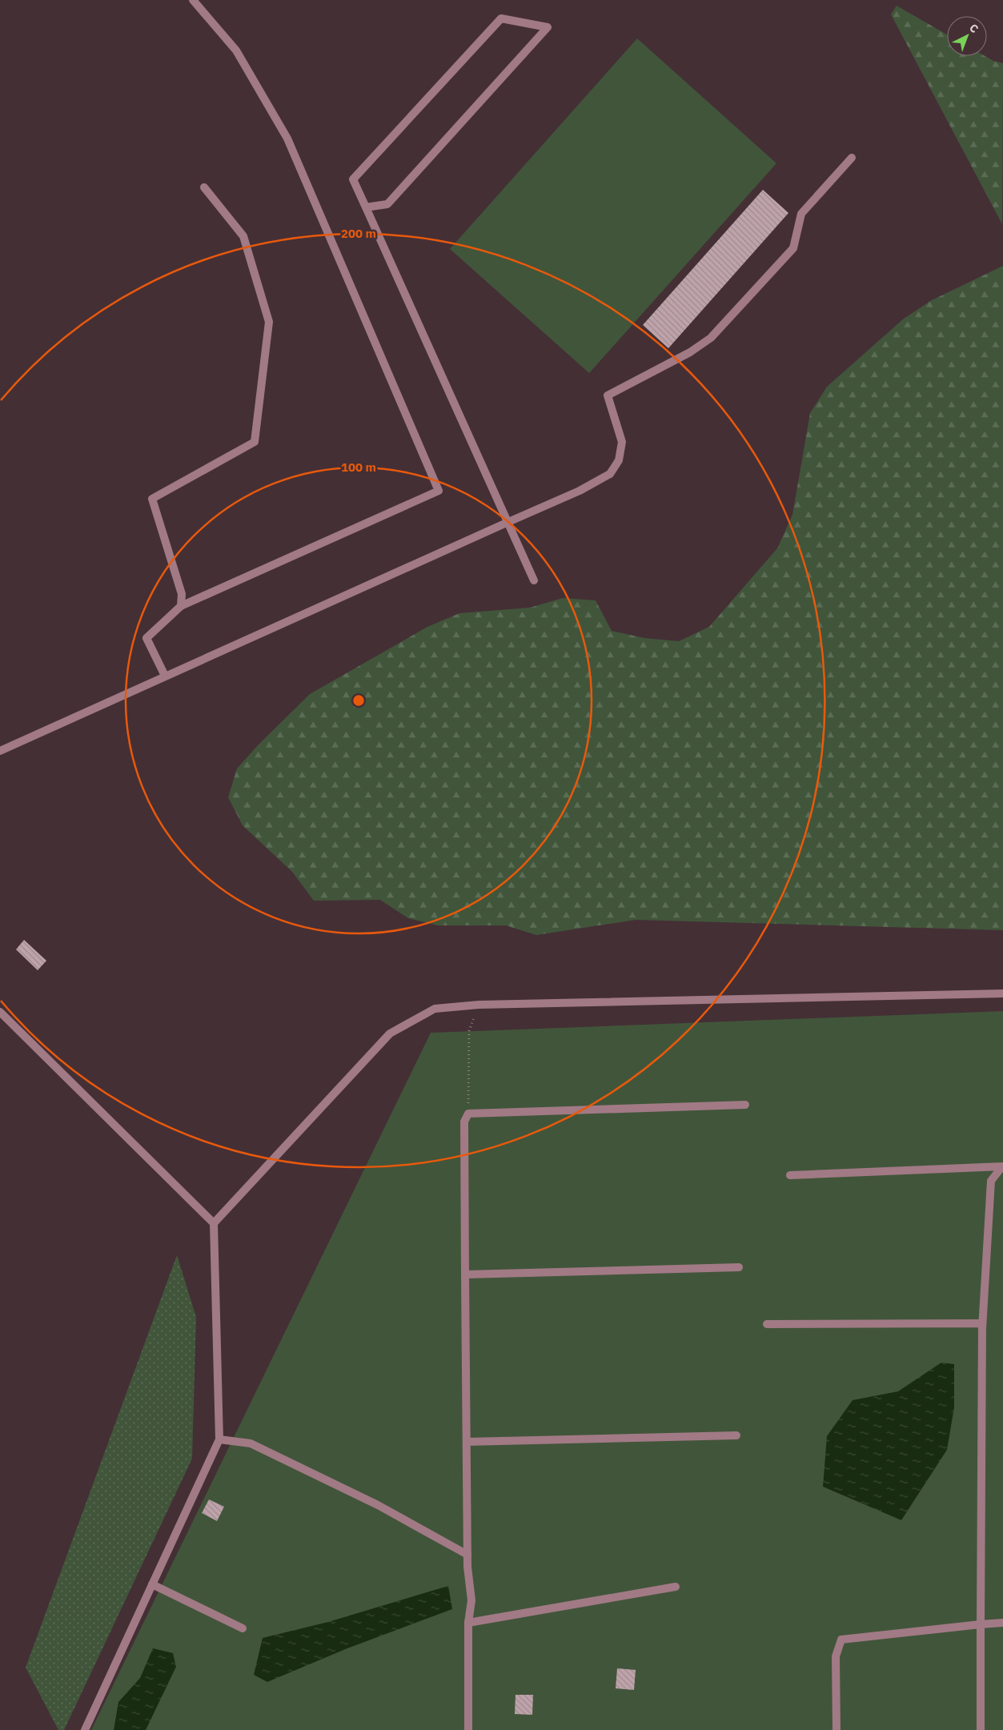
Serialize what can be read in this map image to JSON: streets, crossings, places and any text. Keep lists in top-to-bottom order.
{
  "north": "top right",
  "rings": ["200 m", "100 m"]
}
